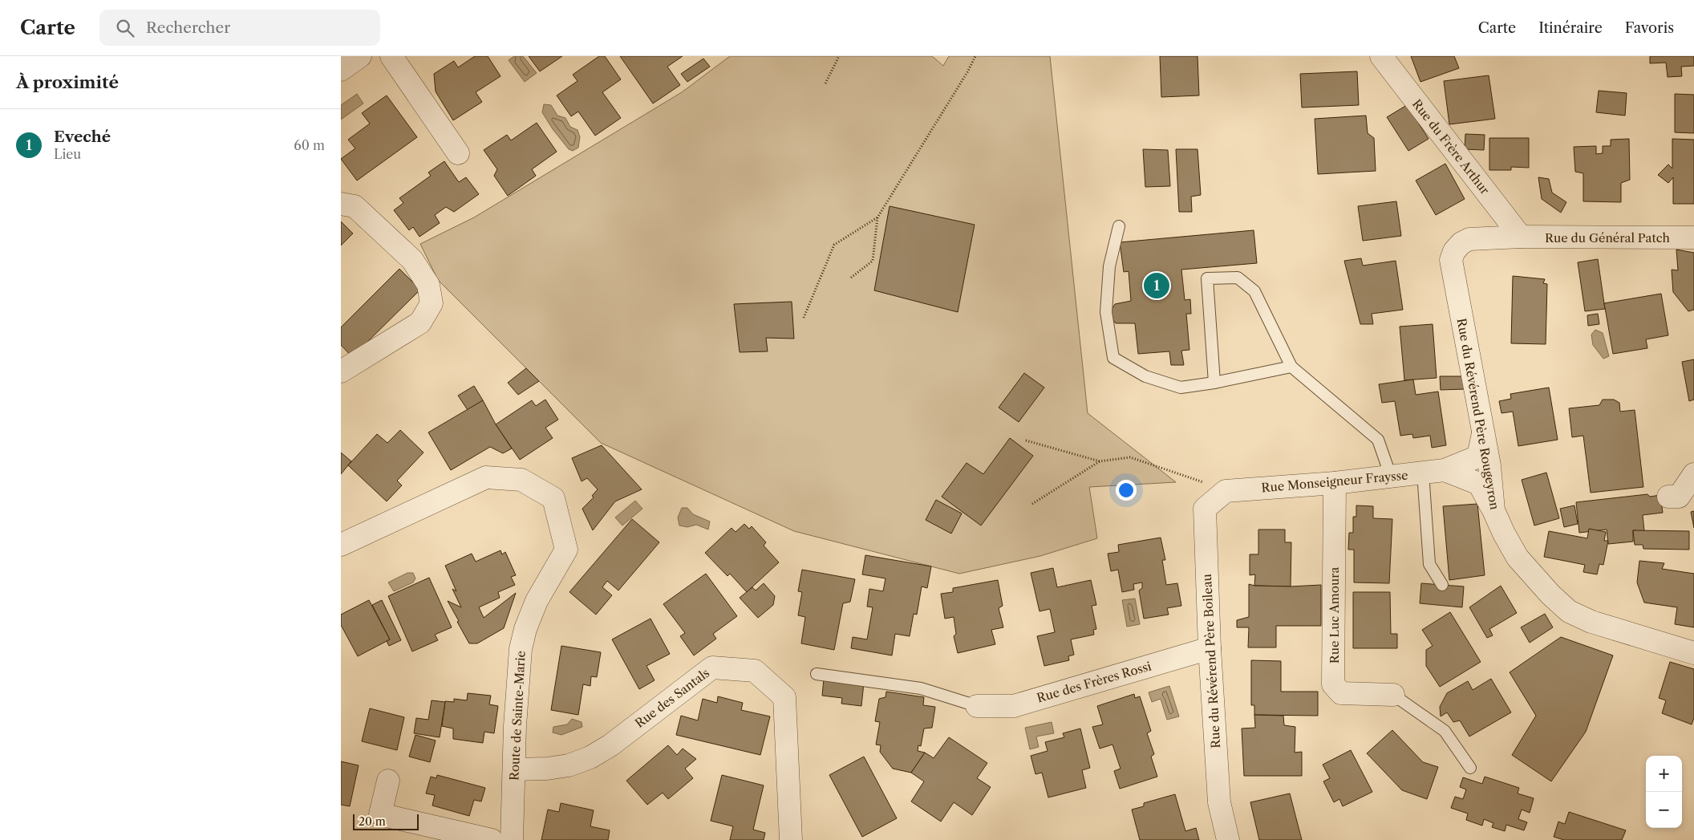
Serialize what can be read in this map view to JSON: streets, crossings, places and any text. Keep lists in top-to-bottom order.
{
  "streets": {
    "street": [
      "Rue du Frère Arthur",
      "Rue du Général Patch",
      "Rue du Révérend Père Rougeyron",
      "Rue Monseigneur Fraysse",
      "Rue Luc Amoura",
      "Rue du Révérend Père Boileau",
      "Rue des Frères Rossi",
      "Rue des Santals",
      "Route de Sainte-Marie"
    ]
  },
  "crossings": [
    ["Rue du Frère Arthur", "Rue du Général Patch"],
    ["Rue du Frère Arthur", "Rue du Révérend Père Rougeyron"],
    ["Rue du Général Patch", "Rue du Révérend Père Rougeyron"],
    ["Rue du Révérend Père Rougeyron", "Rue Monseigneur Fraysse"],
    ["Rue Monseigneur Fraysse", "Rue Luc Amoura"],
    ["Rue Monseigneur Fraysse", "Rue du Révérend Père Boileau"],
    ["Rue du Révérend Père Boileau", "Rue des Frères Rossi"],
    ["Rue des Santals", "Route de Sainte-Marie"]
  ],
  "scale_bar": "20 m",
  "page": {
    "header": "Carte",
    "search": "Rechercher",
    "nav": ["Carte", "Itinéraire", "Favoris"],
    "heading": "À proximité",
    "list": [
      {
        "mark": "1",
        "name": "Eveché",
        "note": "Lieu",
        "value": "60 m"
      }
    ],
    "pins": "1",
    "map_buttons": ["+", "−"],
    "scale": "20 m"
  }
}
